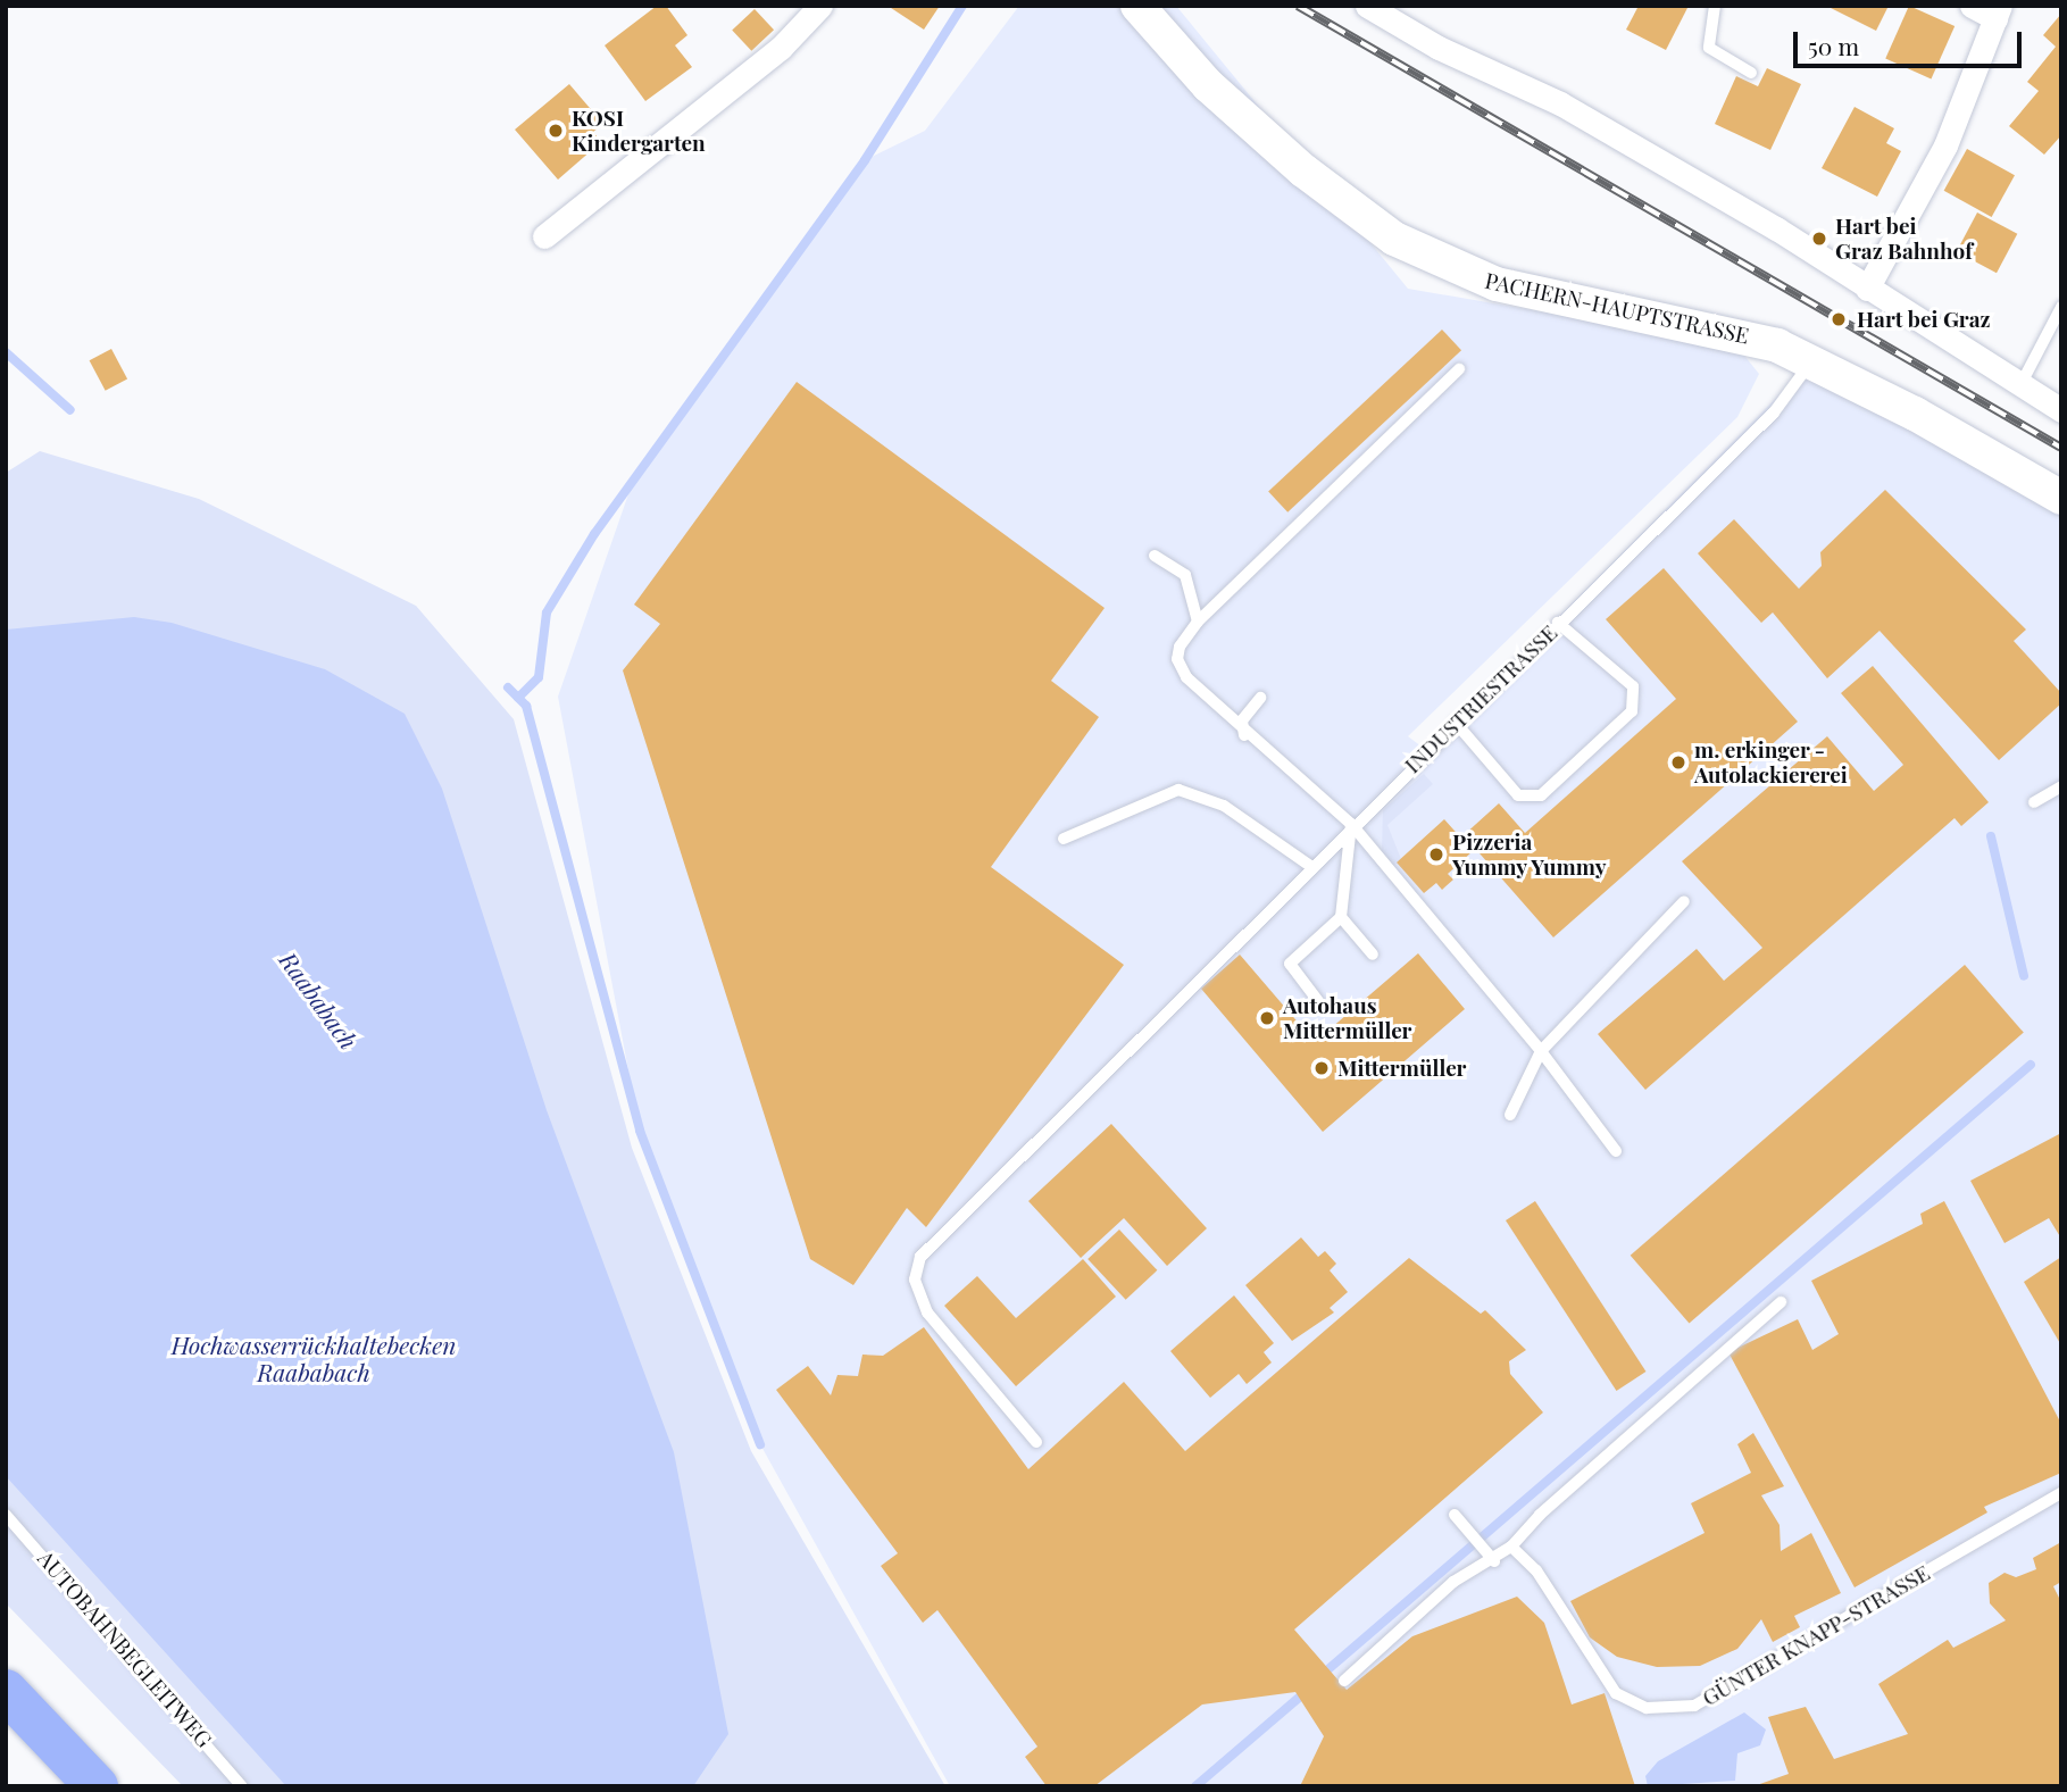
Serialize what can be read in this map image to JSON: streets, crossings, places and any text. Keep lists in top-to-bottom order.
{
  "streets": {
    "main road": ["PACHERN-HAUPTSTRASSE"],
    "lane": ["INDUSTRIESTRASSE", "GÜNTER KNAPP-STRASSE", "AUTOBAHNBEGLEITWEG"]
  },
  "crossings": [
    ["PACHERN-HAUPTSTRASSE", "INDUSTRIESTRASSE"]
  ],
  "water": ["Raababach", "Hochwasserrückhaltebecken Raababach"],
  "places": [
    "KOSI Kindergarten",
    "Hart bei Graz Bahnhof",
    "Hart bei Graz",
    "m. erkinger - Autolackiererei",
    "Pizzeria Yummy Yummy",
    "Autohaus Mittermüller",
    "Mittermüller"
  ],
  "scale_bar": "50 m"
}
